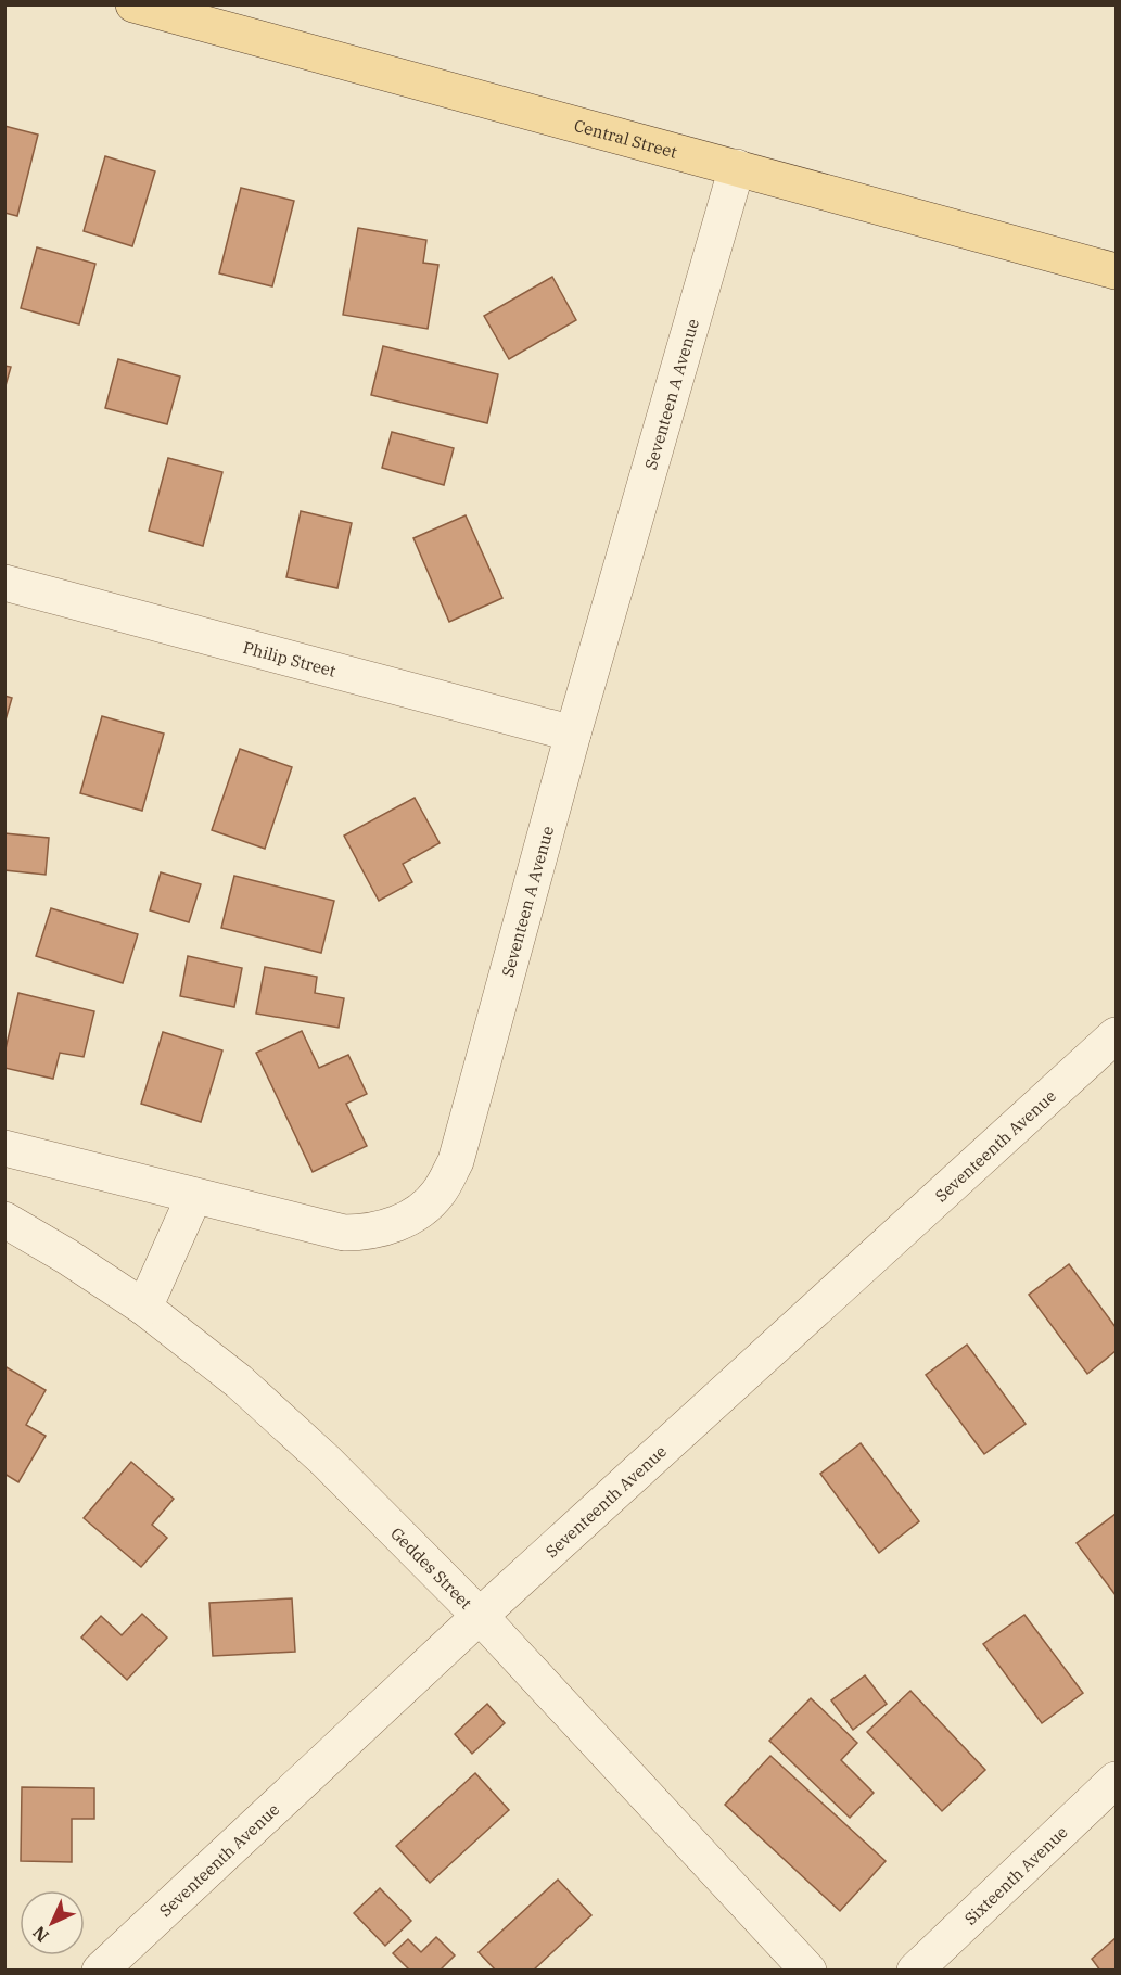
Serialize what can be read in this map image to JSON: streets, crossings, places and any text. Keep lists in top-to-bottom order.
{
  "streets": {
    "main road": ["Central Street"],
    "street": [
      "Seventeen A Avenue",
      "Philip Street",
      "Seventeenth Avenue",
      "Geddes Street",
      "Sixteenth Avenue"
    ]
  },
  "crossings": [
    ["Central Street", "Seventeen A Avenue"],
    ["Seventeen A Avenue", "Philip Street"],
    ["Seventeenth Avenue", "Geddes Street"]
  ],
  "north": "bottom left"
}
